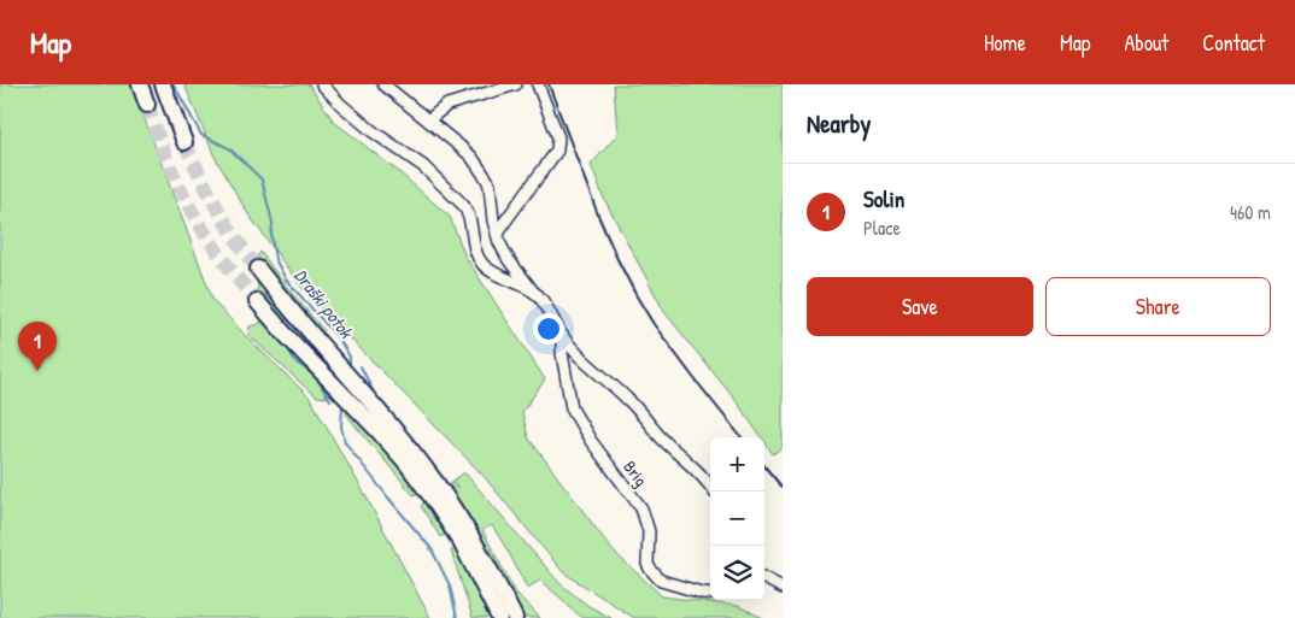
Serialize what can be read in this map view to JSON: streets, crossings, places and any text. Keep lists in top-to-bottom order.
{
  "streets": {
    "street": ["Brig"]
  },
  "water": ["Draški potok"],
  "page": {
    "header": "Map",
    "nav": [
      "Home",
      "Map",
      "About",
      "Contact"
    ],
    "heading": "Nearby",
    "list": [
      {
        "mark": "1",
        "name": "Solin",
        "note": "Place",
        "value": "460 m"
      }
    ],
    "buttons": ["Save", "Share"],
    "pins": "1",
    "map_buttons": ["+", "−"]
  }
}
